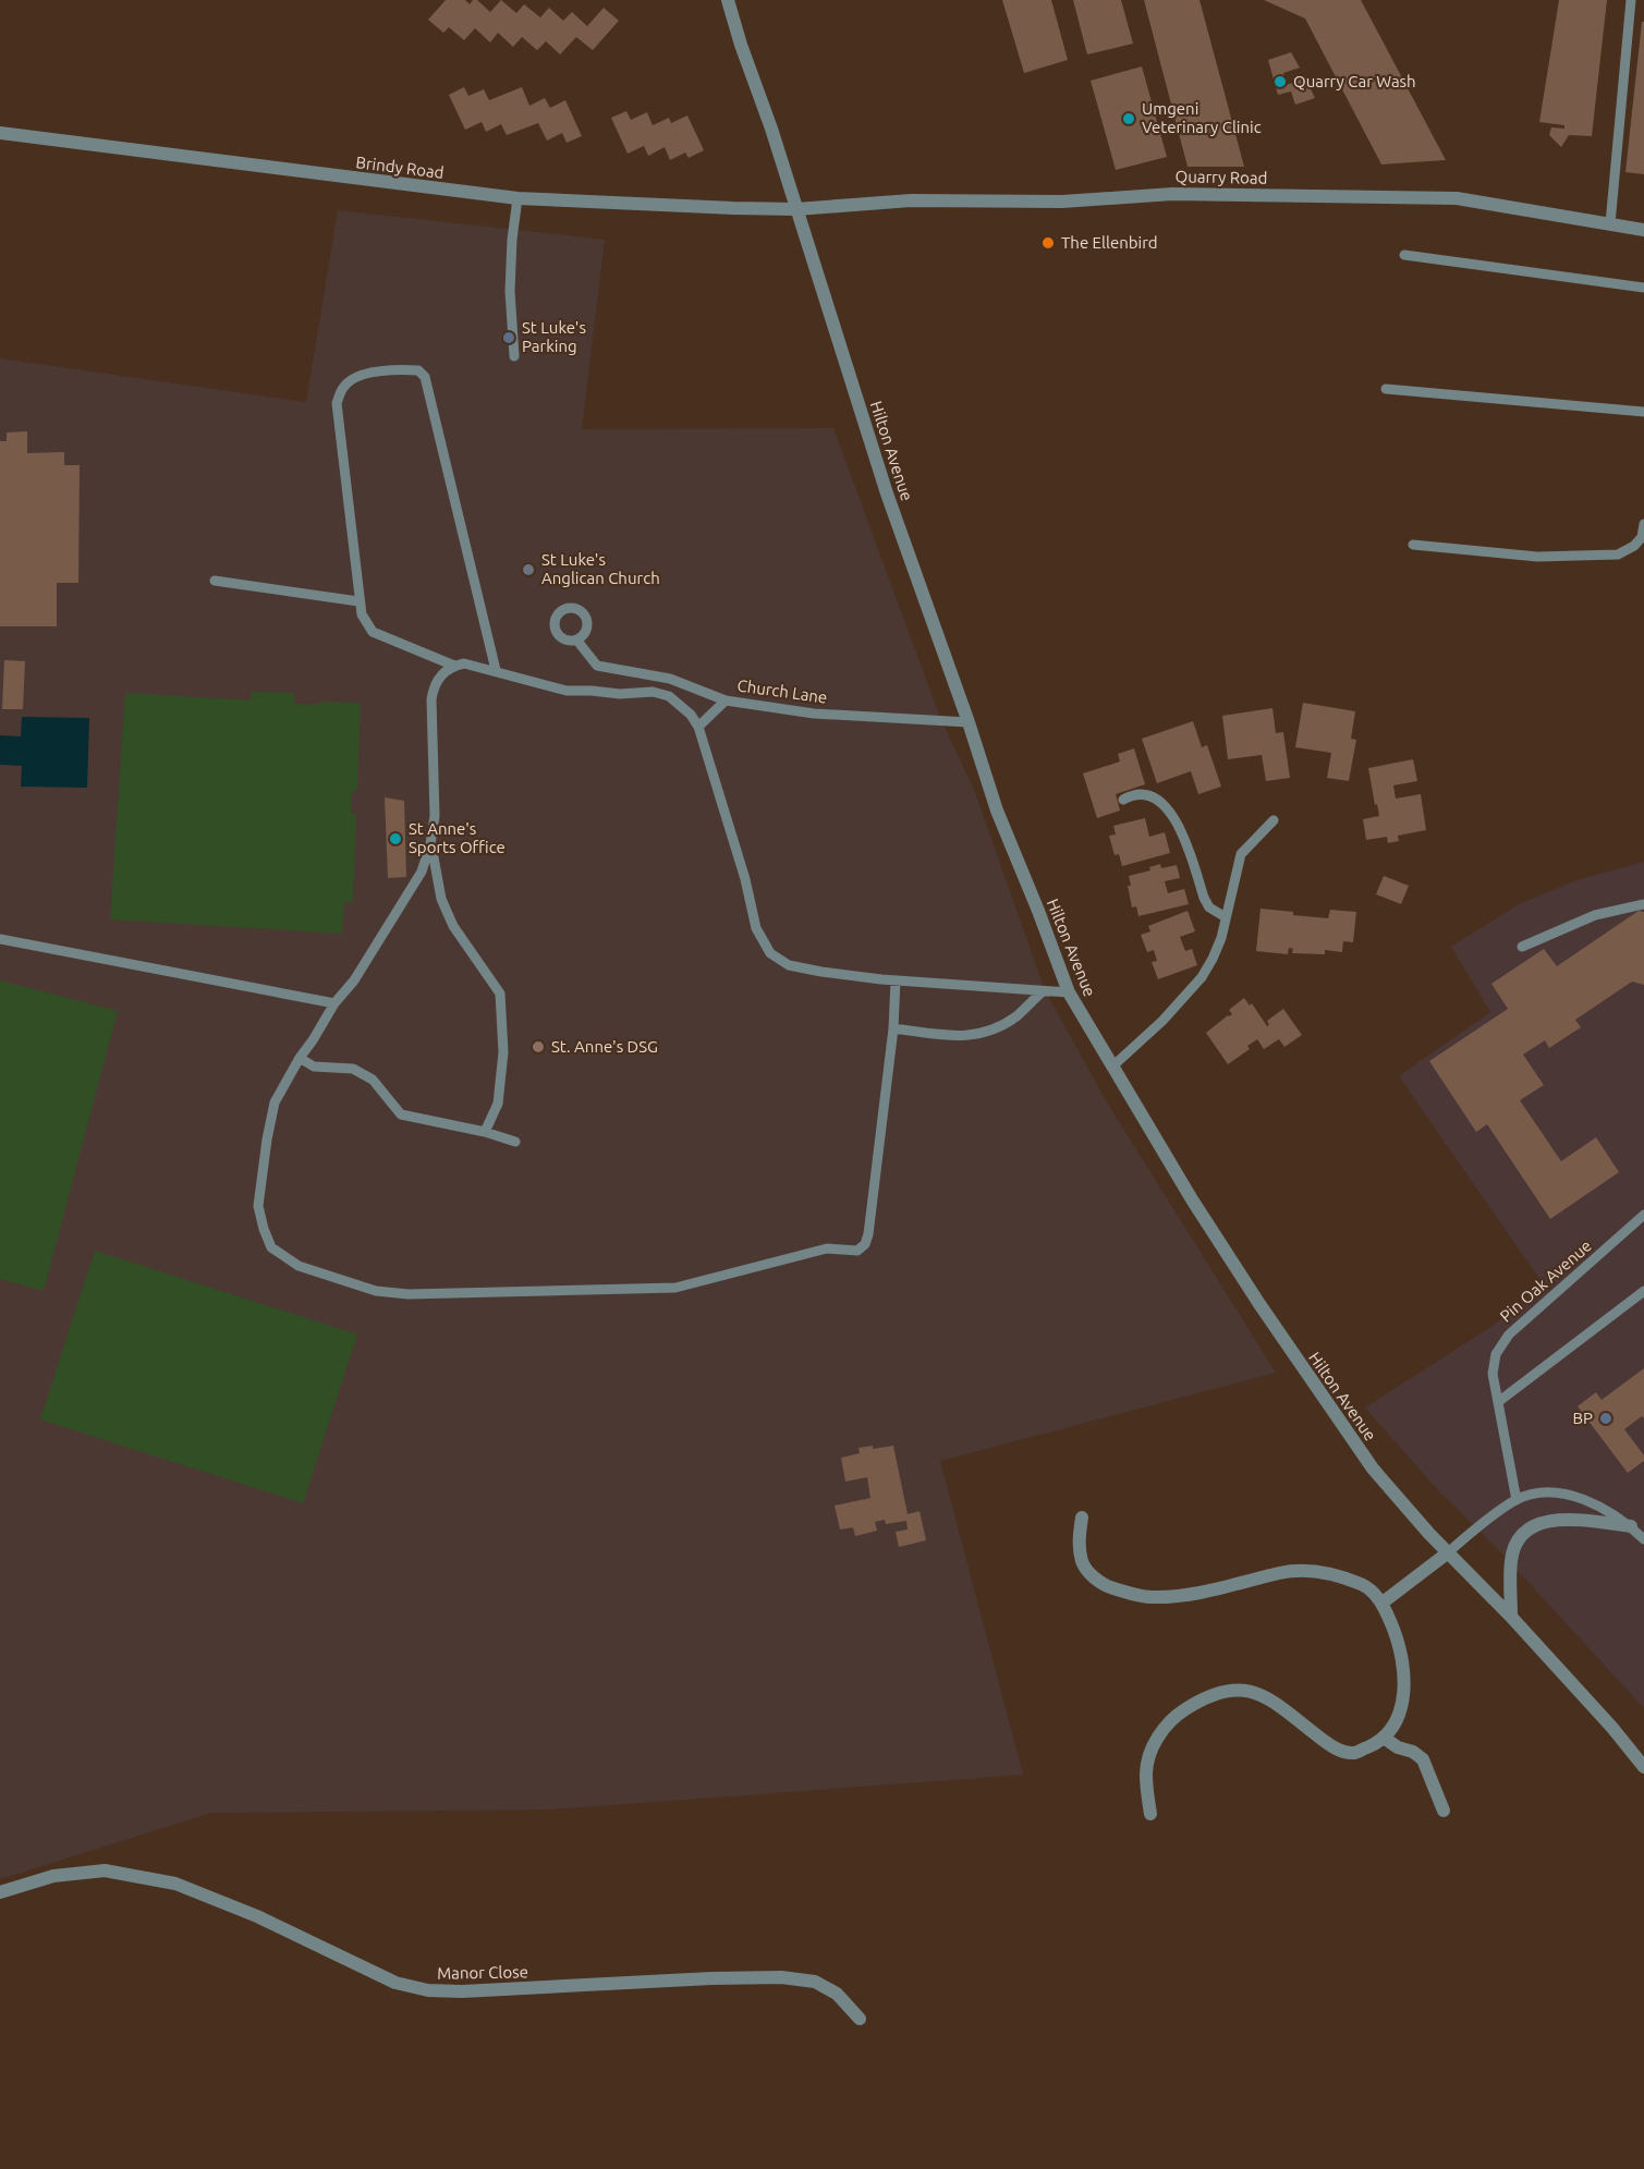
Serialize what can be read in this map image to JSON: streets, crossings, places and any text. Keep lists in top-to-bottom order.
{
  "streets": {
    "street": [
      "Brindy Road",
      "Quarry Road",
      "Hilton Avenue",
      "Manor Close"
    ],
    "lane": ["Church Lane", "Pin Oak Avenue"]
  },
  "crossings": [
    ["Brindy Road", "Quarry Road"],
    ["Brindy Road", "Hilton Avenue"],
    ["Quarry Road", "Hilton Avenue"],
    ["Hilton Avenue", "Church Lane"]
  ],
  "places": [
    "Quarry Car Wash",
    "Umgeni Veterinary Clinic",
    "The Ellenbird",
    "St Luke's Parking",
    "St Luke's Anglican Church",
    "St Anne's Sports Office",
    "St. Anne's DSG",
    "BP"
  ]
}
